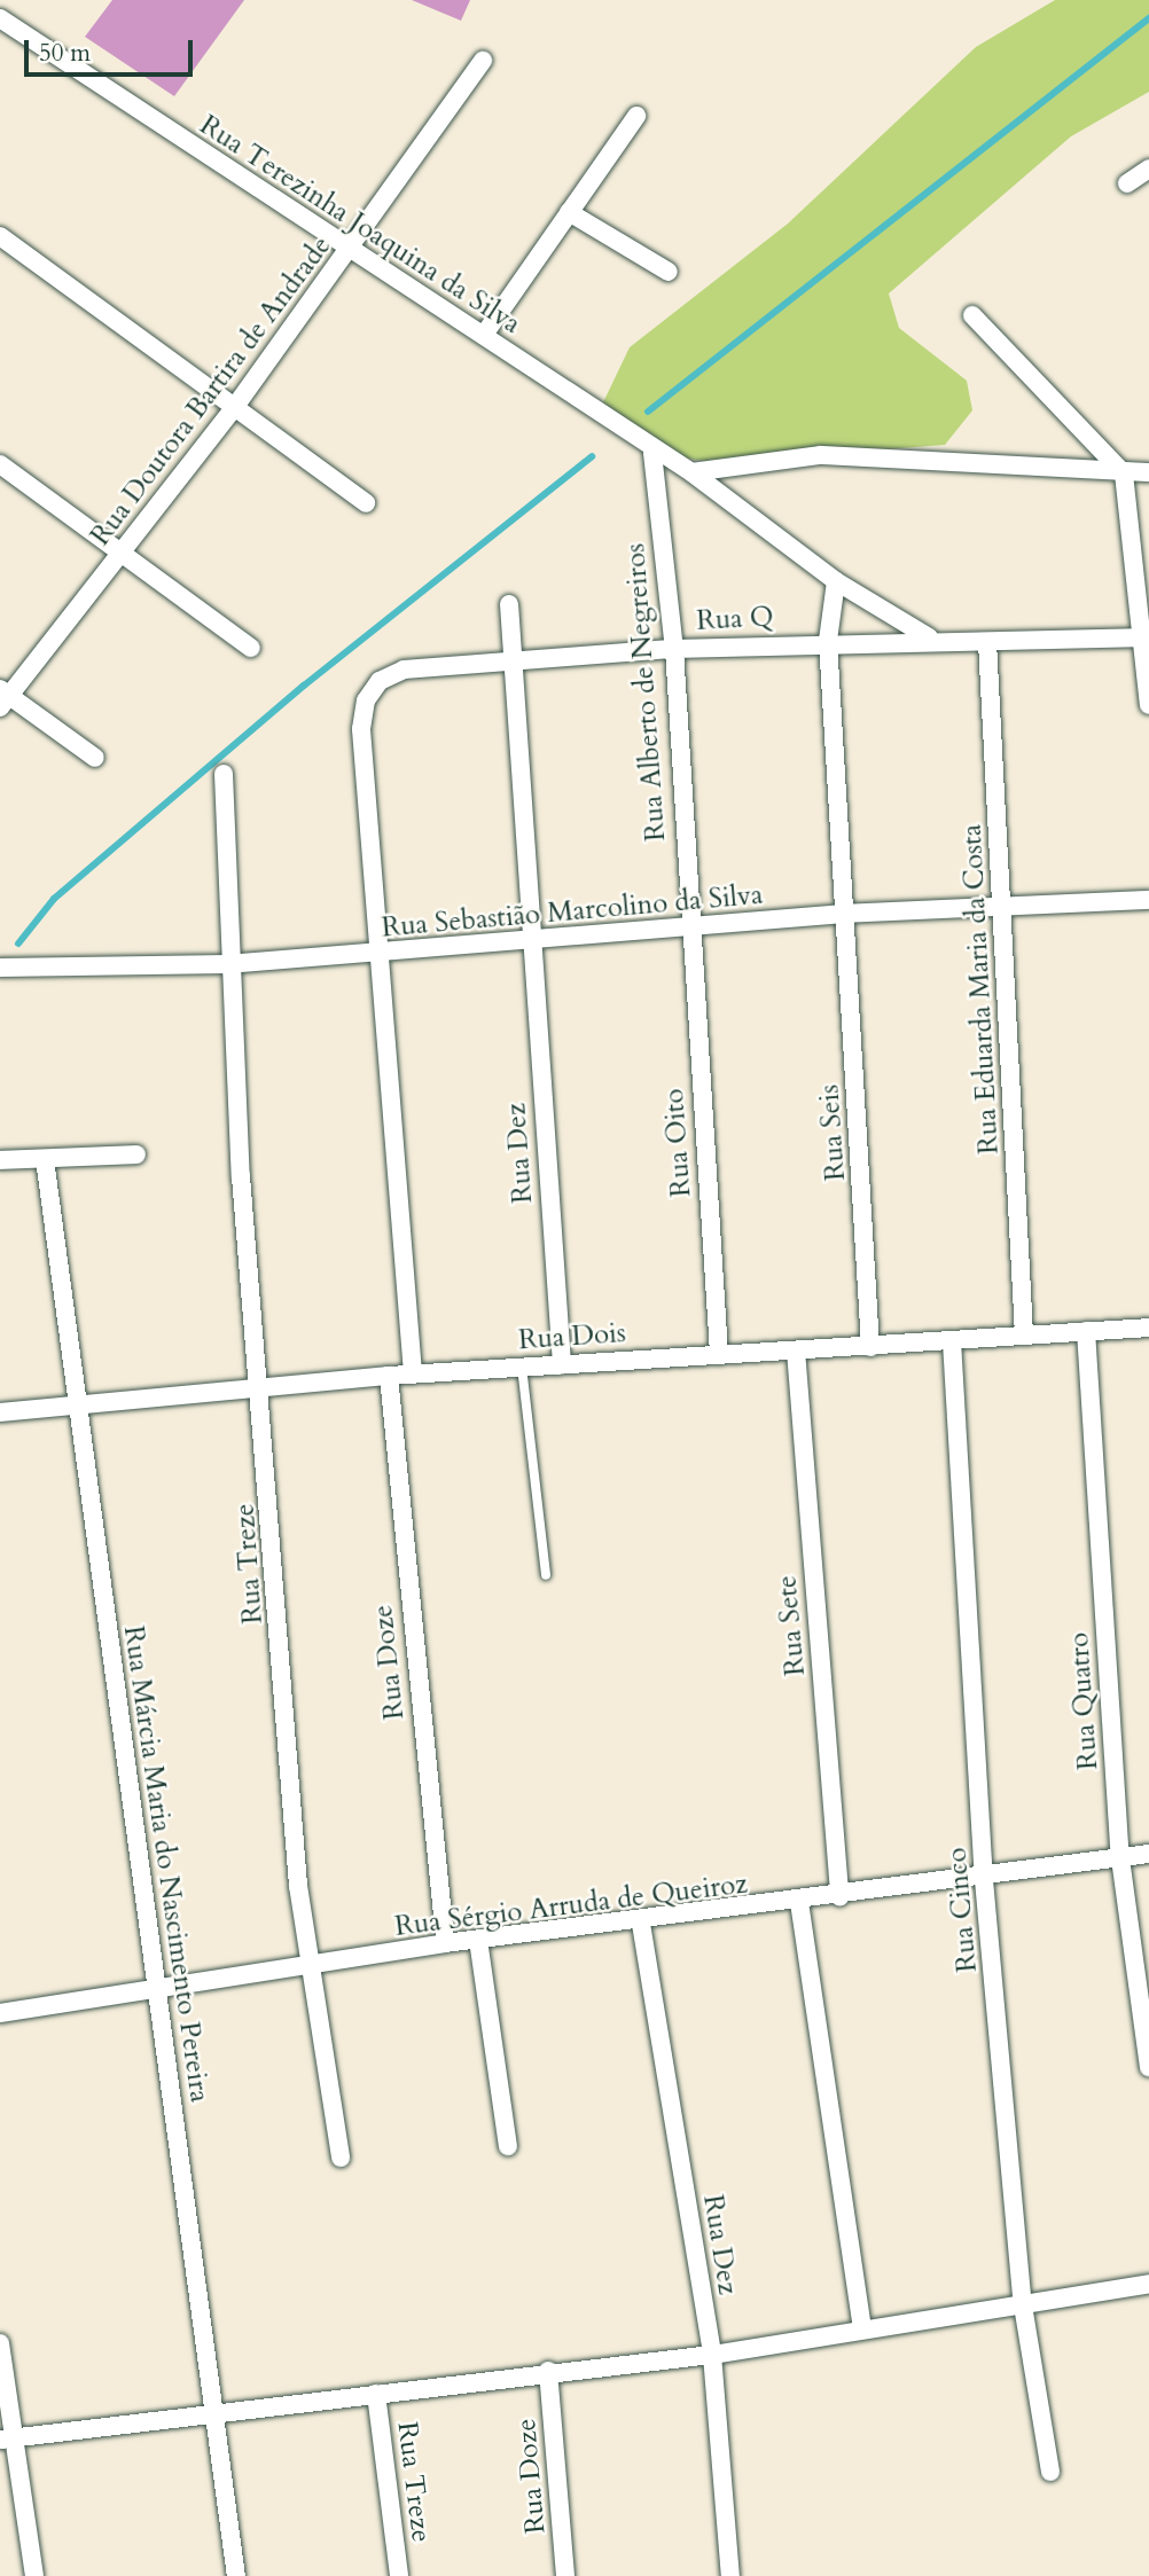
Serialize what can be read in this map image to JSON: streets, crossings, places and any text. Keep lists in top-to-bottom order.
{
  "streets": {
    "street": [
      "Rua Terezinha Joaquina da Silva",
      "Rua Doutora Bartira de Andrade",
      "Rua Q",
      "Rua Alberto de Negreiros",
      "Rua Sebastião Marcolino da Silva",
      "Rua Eduarda Maria da Costa",
      "Rua Seis",
      "Rua Oito",
      "Rua Dez",
      "Rua Dois",
      "Rua Treze",
      "Rua Sete",
      "Rua Doze",
      "Rua Quatro",
      "Rua Márcia Maria do Nascimento Pereira",
      "Rua Sérgio Arruda de Queiroz",
      "Rua Cinco"
    ]
  },
  "crossings": [
    ["Rua Terezinha Joaquina da Silva", "Rua Doutora Bartira de Andrade"],
    ["Rua Terezinha Joaquina da Silva", "Rua Q"],
    ["Rua Terezinha Joaquina da Silva", "Rua Alberto de Negreiros"],
    ["Rua Terezinha Joaquina da Silva", "Rua Seis"],
    ["Rua Q", "Rua Alberto de Negreiros"],
    ["Rua Q", "Rua Sebastião Marcolino da Silva"],
    ["Rua Q", "Rua Eduarda Maria da Costa"],
    ["Rua Q", "Rua Seis"],
    ["Rua Q", "Rua Dez"],
    ["Rua Alberto de Negreiros", "Rua Sebastião Marcolino da Silva"],
    ["Rua Alberto de Negreiros", "Rua Oito"],
    ["Rua Sebastião Marcolino da Silva", "Rua Eduarda Maria da Costa"],
    ["Rua Sebastião Marcolino da Silva", "Rua Seis"],
    ["Rua Sebastião Marcolino da Silva", "Rua Oito"],
    ["Rua Sebastião Marcolino da Silva", "Rua Dez"],
    ["Rua Sebastião Marcolino da Silva", "Rua Treze"],
    ["Rua Eduarda Maria da Costa", "Rua Dois"],
    ["Rua Seis", "Rua Dois"],
    ["Rua Oito", "Rua Dois"],
    ["Rua Dez", "Rua Dois"],
    ["Rua Dez", "Rua Sérgio Arruda de Queiroz"],
    ["Rua Dois", "Rua Treze"],
    ["Rua Dois", "Rua Sete"],
    ["Rua Dois", "Rua Doze"],
    ["Rua Dois", "Rua Quatro"],
    ["Rua Dois", "Rua Márcia Maria do Nascimento Pereira"],
    ["Rua Dois", "Rua Cinco"],
    ["Rua Treze", "Rua Sérgio Arruda de Queiroz"],
    ["Rua Sete", "Rua Sérgio Arruda de Queiroz"],
    ["Rua Doze", "Rua Sérgio Arruda de Queiroz"],
    ["Rua Quatro", "Rua Sérgio Arruda de Queiroz"],
    ["Rua Márcia Maria do Nascimento Pereira", "Rua Sérgio Arruda de Queiroz"],
    ["Rua Sérgio Arruda de Queiroz", "Rua Cinco"]
  ],
  "scale_bar": "50 m"
}
